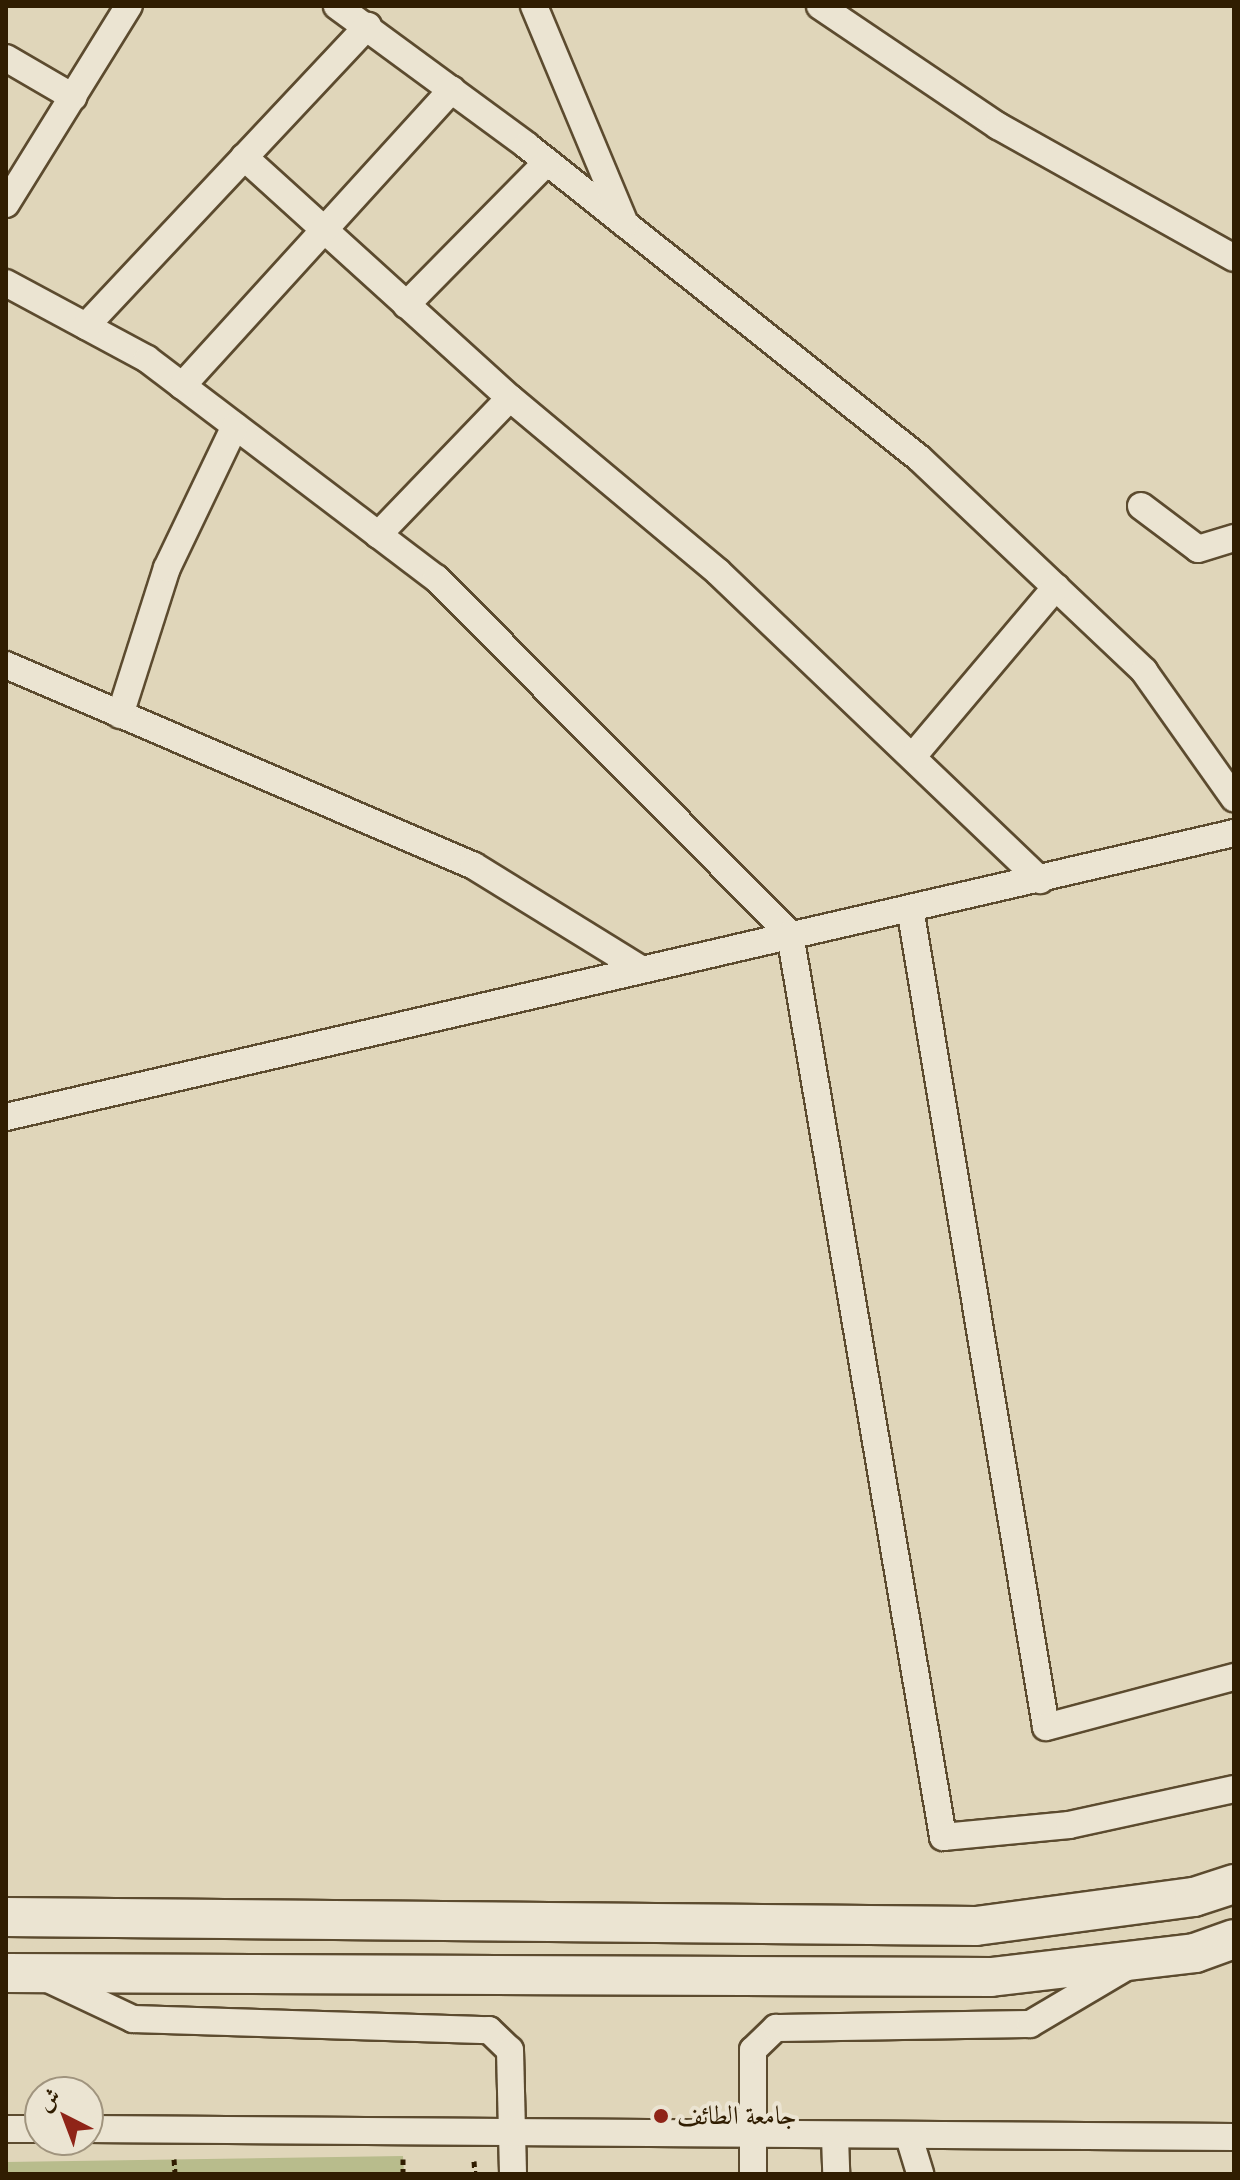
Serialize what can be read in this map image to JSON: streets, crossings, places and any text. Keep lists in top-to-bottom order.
{
  "places": ["جامعة الطائف"],
  "north": "top left"
}
